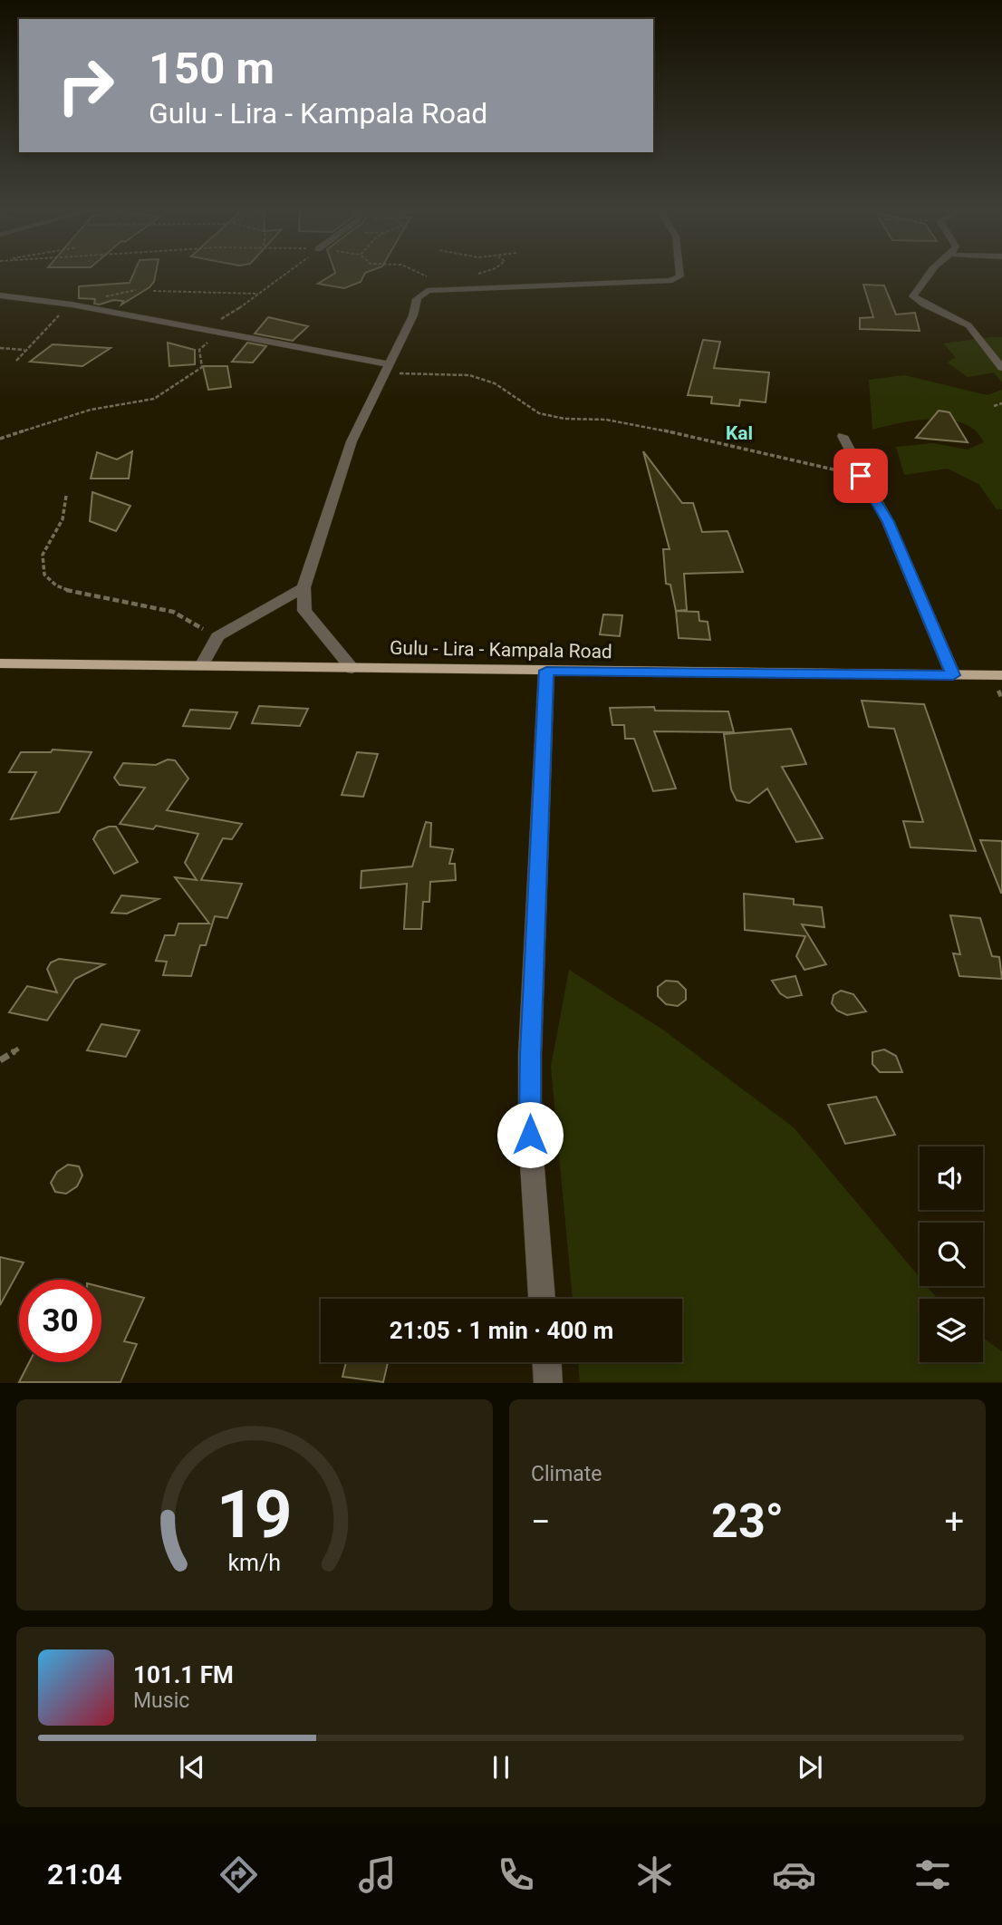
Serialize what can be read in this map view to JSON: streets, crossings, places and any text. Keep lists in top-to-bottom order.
{
  "streets": {
    "main road": ["Gulu - Lira - Kampala Road"]
  },
  "districts": ["Kal"],
  "page": {
    "turn": ["150 m", "Gulu - Lira - Kampala Road"],
    "limit": "30",
    "trip": "21:05 · 1 min · 400 m",
    "tile": "Climate",
    "heat": ["−", "23°", "+"],
    "song": ["101.1 FM", "Music"],
    "tabs": "21:04",
    "gauge": ["19", "km/h"]
  }
}
